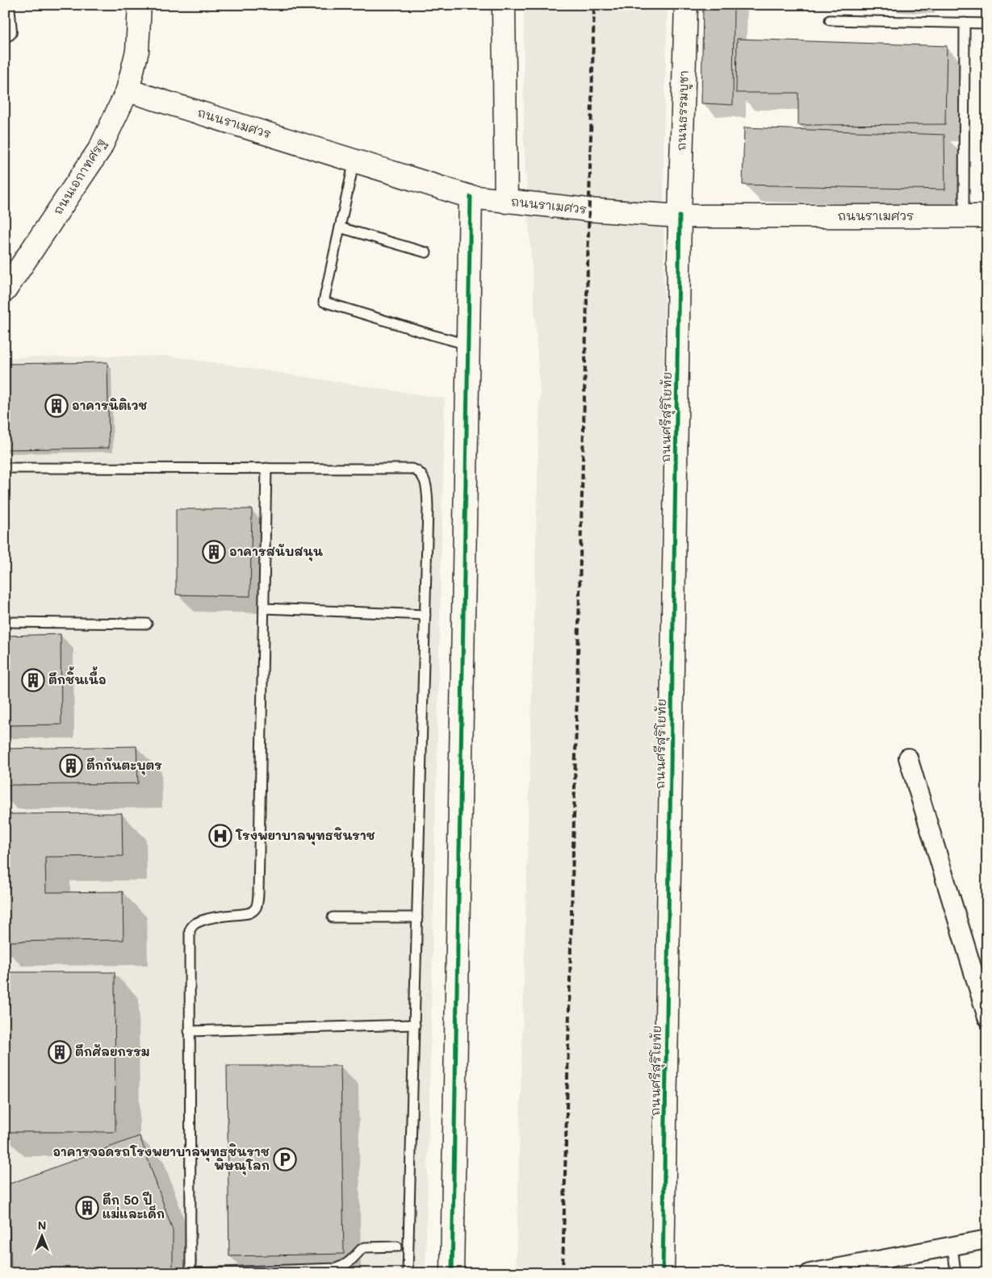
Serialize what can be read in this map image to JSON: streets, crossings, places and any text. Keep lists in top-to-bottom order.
{
  "streets": {
    "street": [
      "ถนนธรรมบูชา",
      "ถนนราเมศวร",
      "ถนนเอกาทศรฐ",
      "ถนนศรีสุริโยทัย"
    ]
  },
  "crossings": [
    ["ถนนธรรมบูชา", "ถนนราเมศวร"],
    ["ถนนธรรมบูชา", "ถนนศรีสุริโยทัย"],
    ["ถนนราเมศวร", "ถนนเอกาทศรฐ"],
    ["ถนนราเมศวร", "ถนนศรีสุริโยทัย"]
  ],
  "places": {
    "building": [
      "อาคารนิติเวช",
      "อาคารสนับสนุน",
      "ตึกชิ้นเนื้อ",
      "ตึกกันตะบุตร",
      "ตึกศัลยกรรม",
      "ตึก 50 ปี แม่และเด็ก"
    ],
    "hospital": ["โรงพยาบาลพุทธชินราช"],
    "parking": ["อาคารจอดรถโรงพยาบาลพุทธชินราช พิษณุโลก"]
  },
  "north": "top"
}
